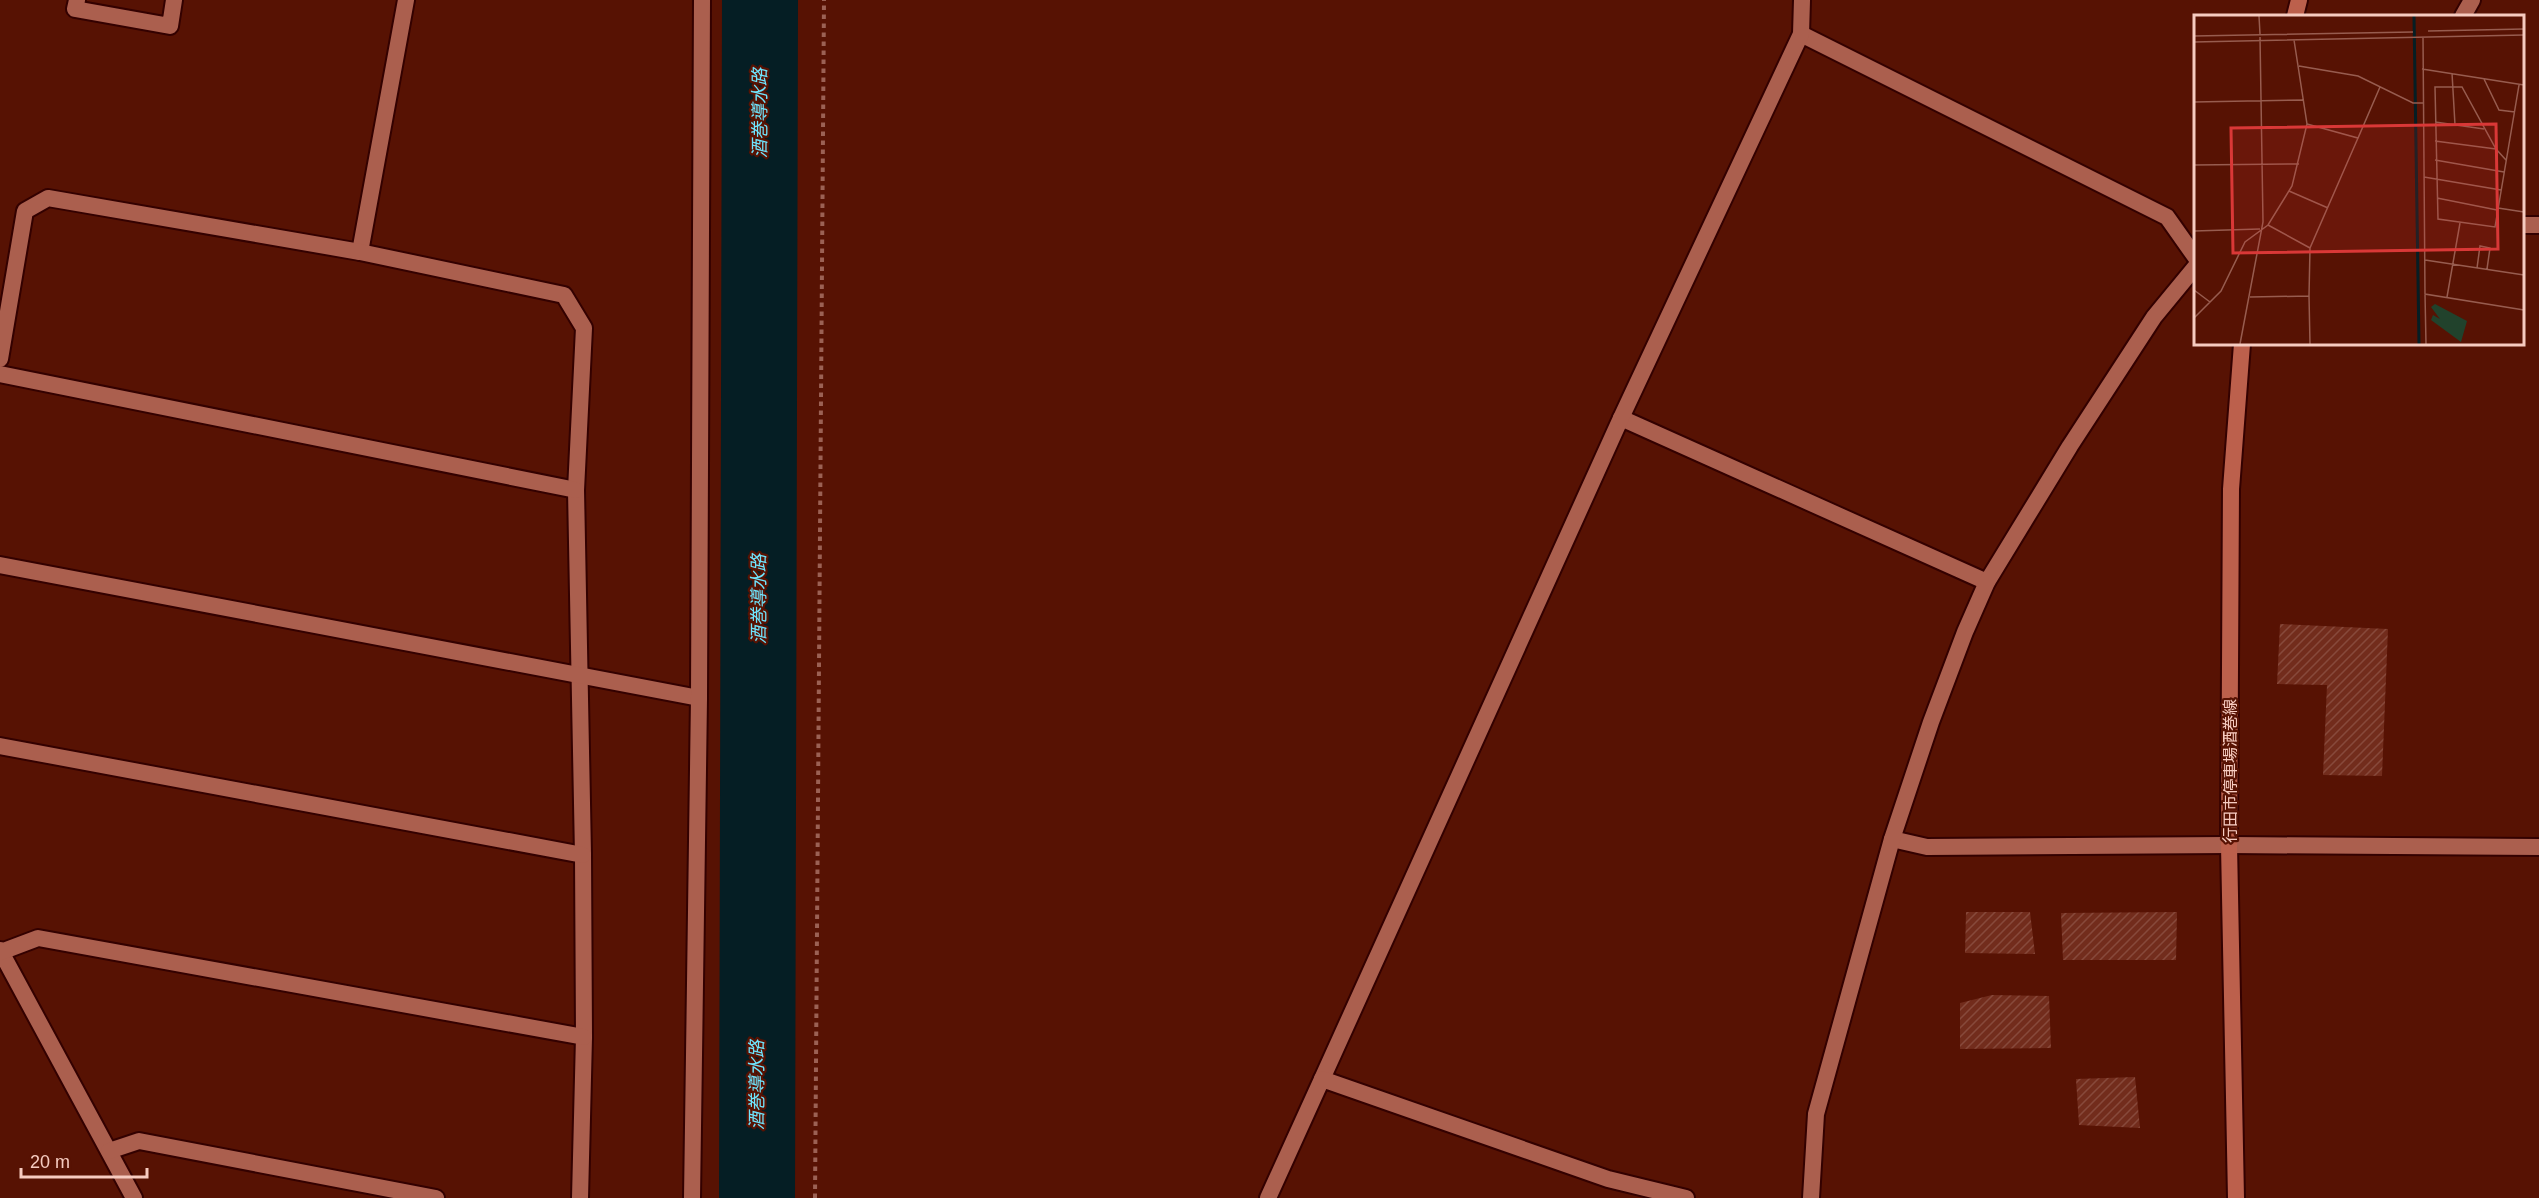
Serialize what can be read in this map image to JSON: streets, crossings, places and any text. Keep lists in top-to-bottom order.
{
  "streets": {
    "main road": ["行田市停車場酒巻線"]
  },
  "water": ["酒巻導水路"],
  "scale_bar": "20 m"
}
